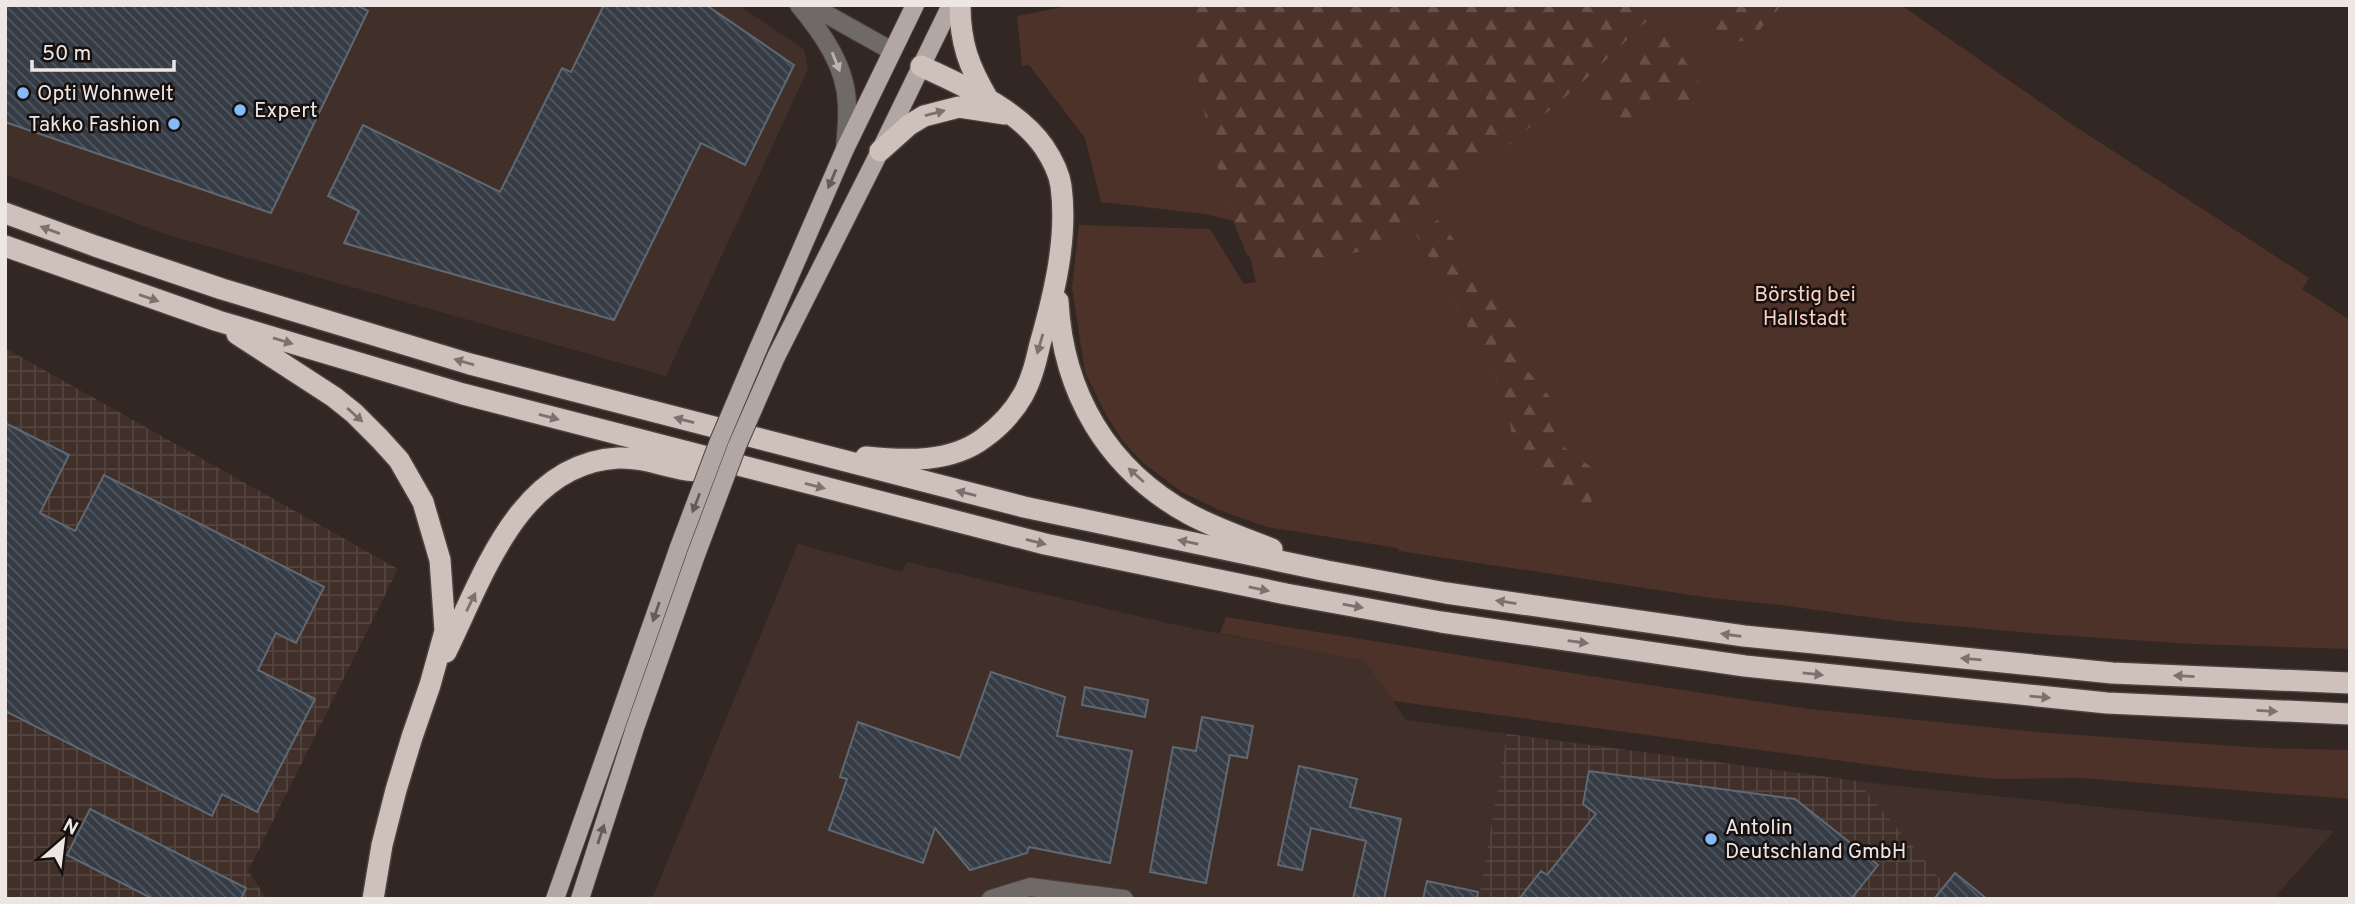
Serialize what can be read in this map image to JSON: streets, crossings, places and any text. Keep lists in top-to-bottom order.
{
  "parks": ["Börstig bei Hallstadt"],
  "places": [
    "Opti Wohnwelt",
    "Expert",
    "Takko Fashion",
    "Antolin Deutschland GmbH"
  ],
  "scale_bar": "50 m",
  "north": "top right"
}
